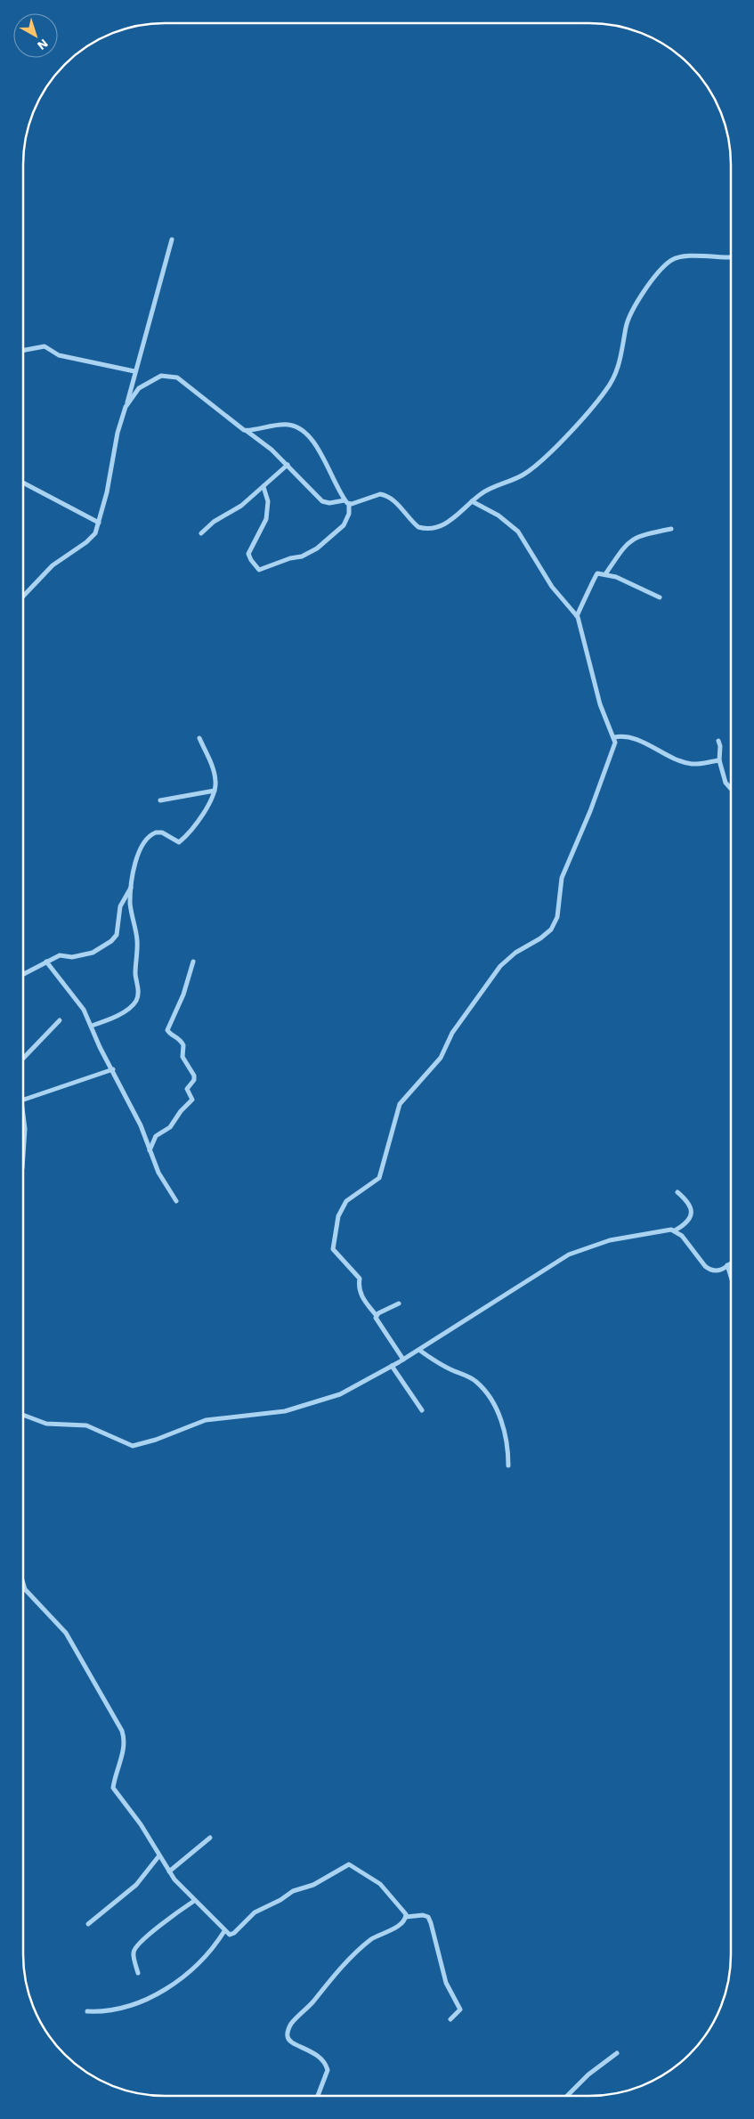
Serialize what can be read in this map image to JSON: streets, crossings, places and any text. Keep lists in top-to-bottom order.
{
  "north": "bottom right"
}
